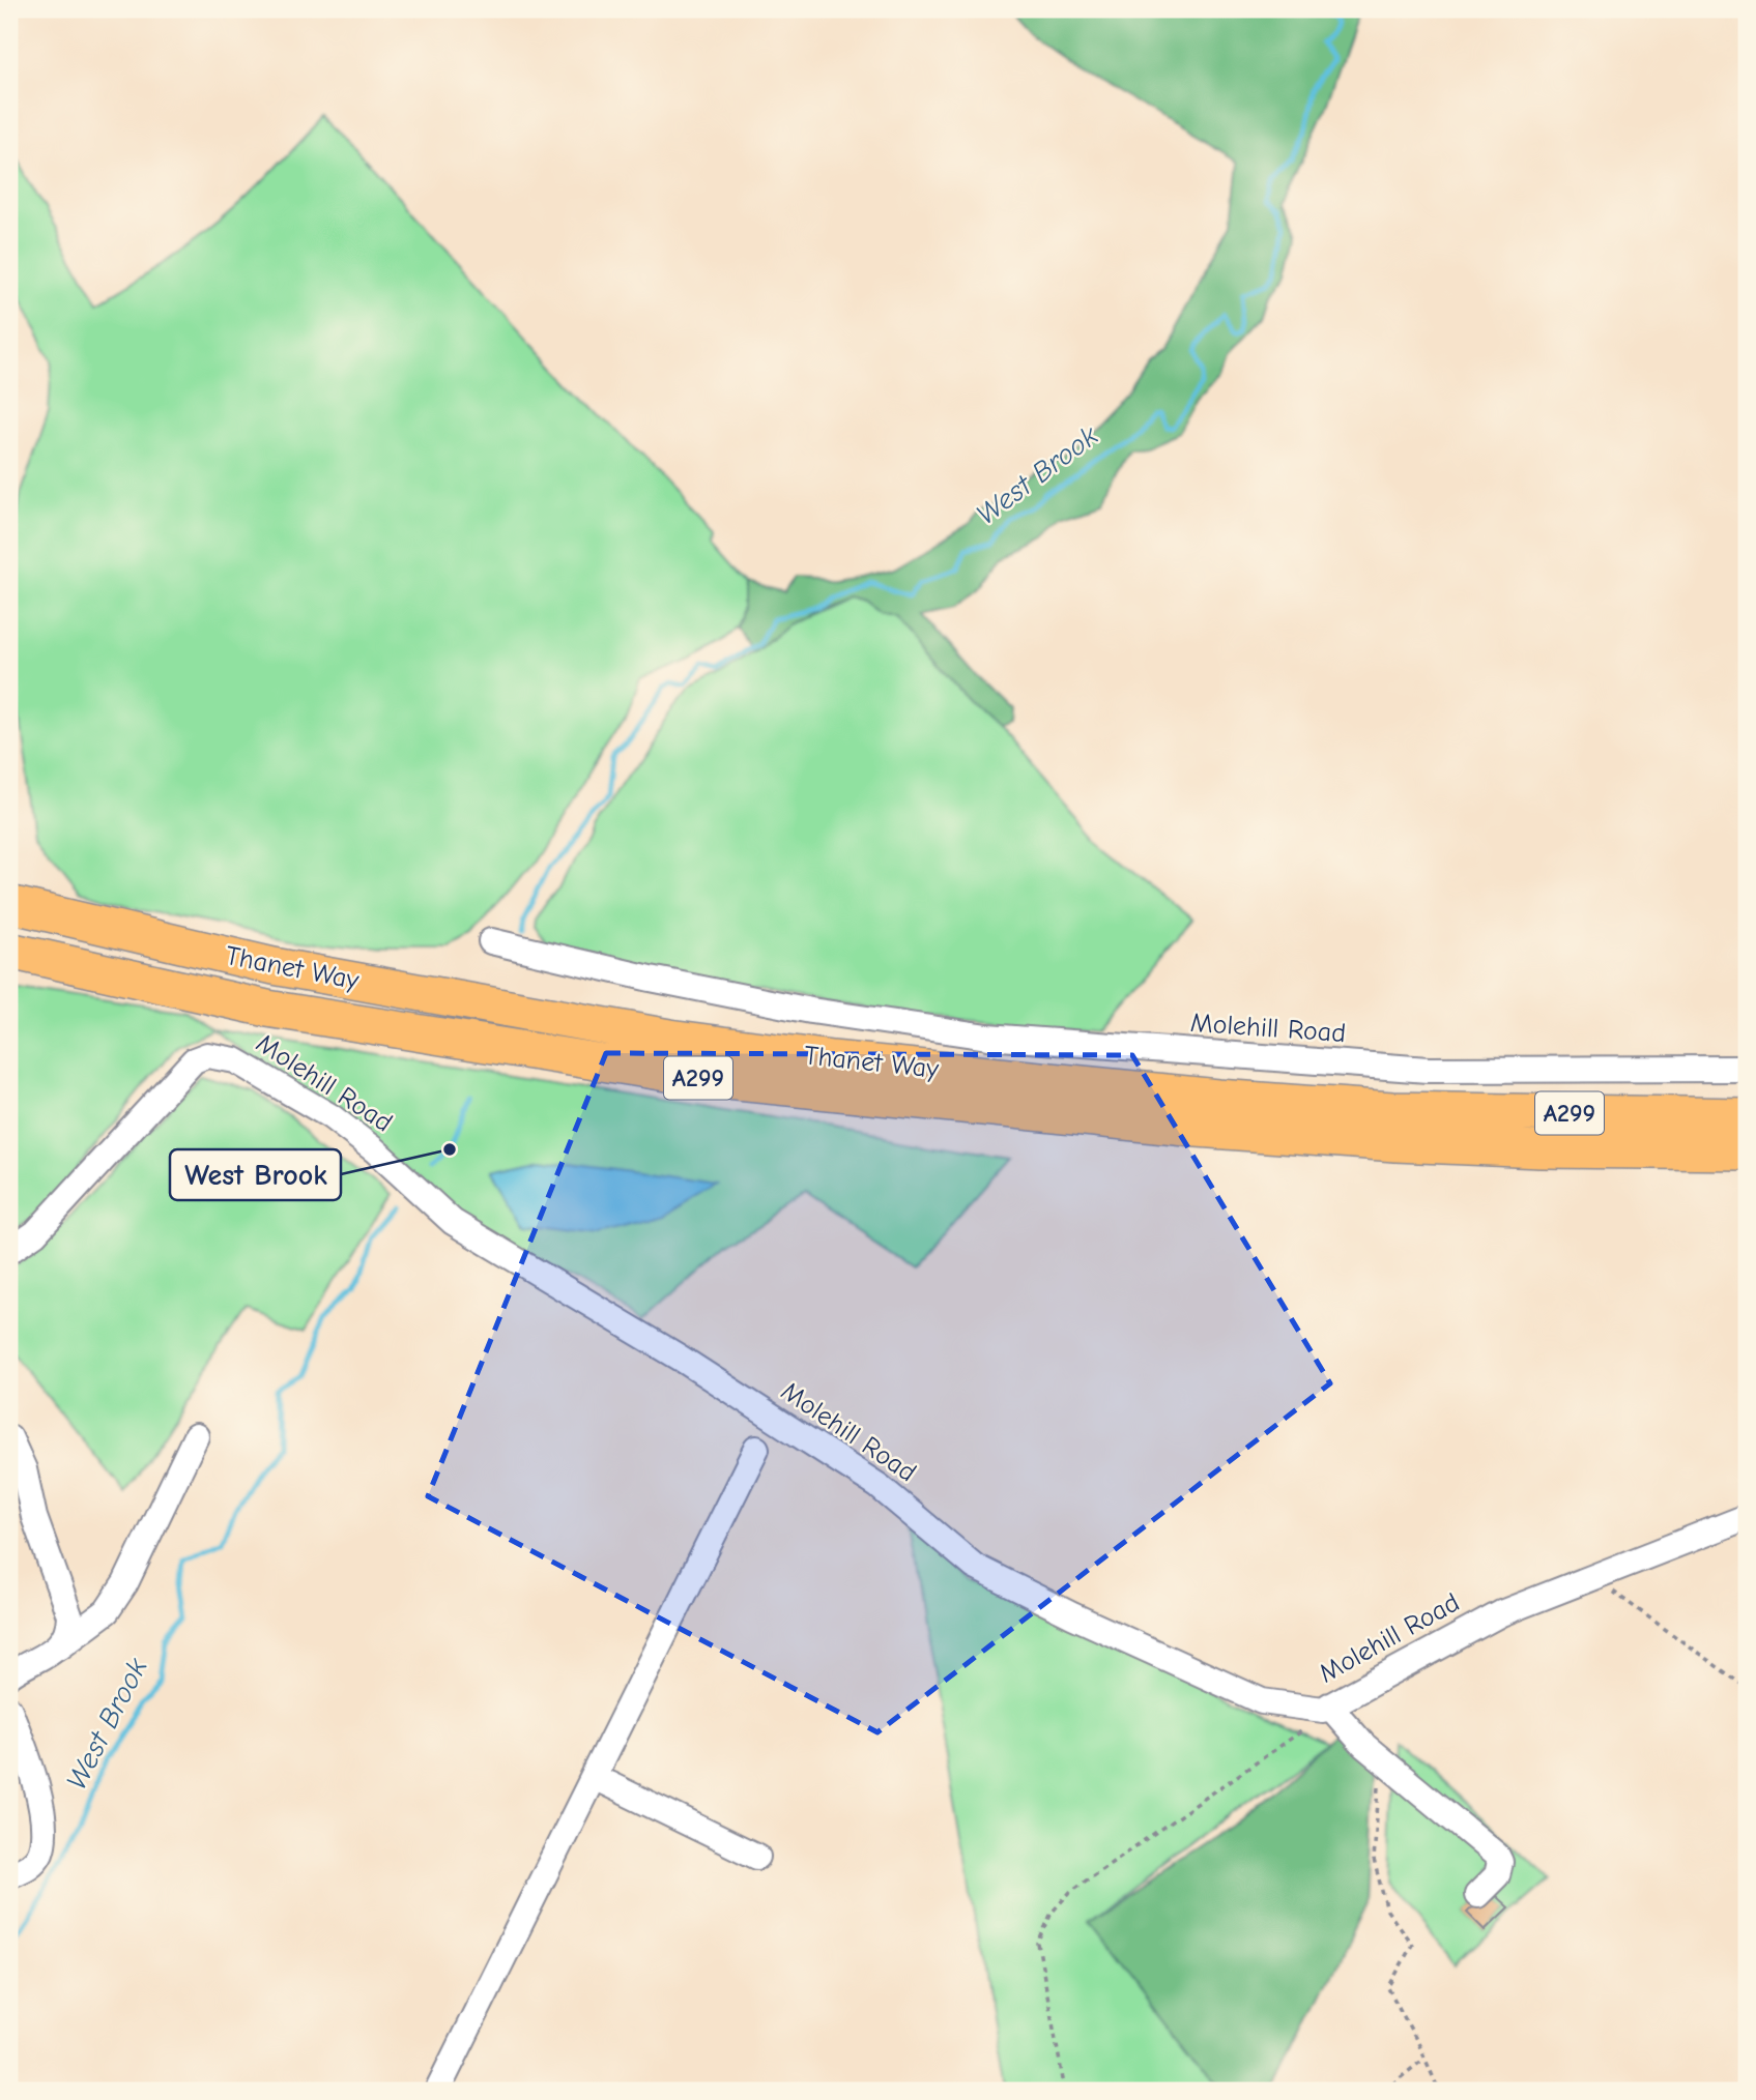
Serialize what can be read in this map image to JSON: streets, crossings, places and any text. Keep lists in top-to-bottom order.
{
  "streets": {
    "highway": ["Thanet Way", "A299"],
    "street": ["Molehill Road"]
  },
  "water": ["West Brook"],
  "places": ["West Brook"]
}
